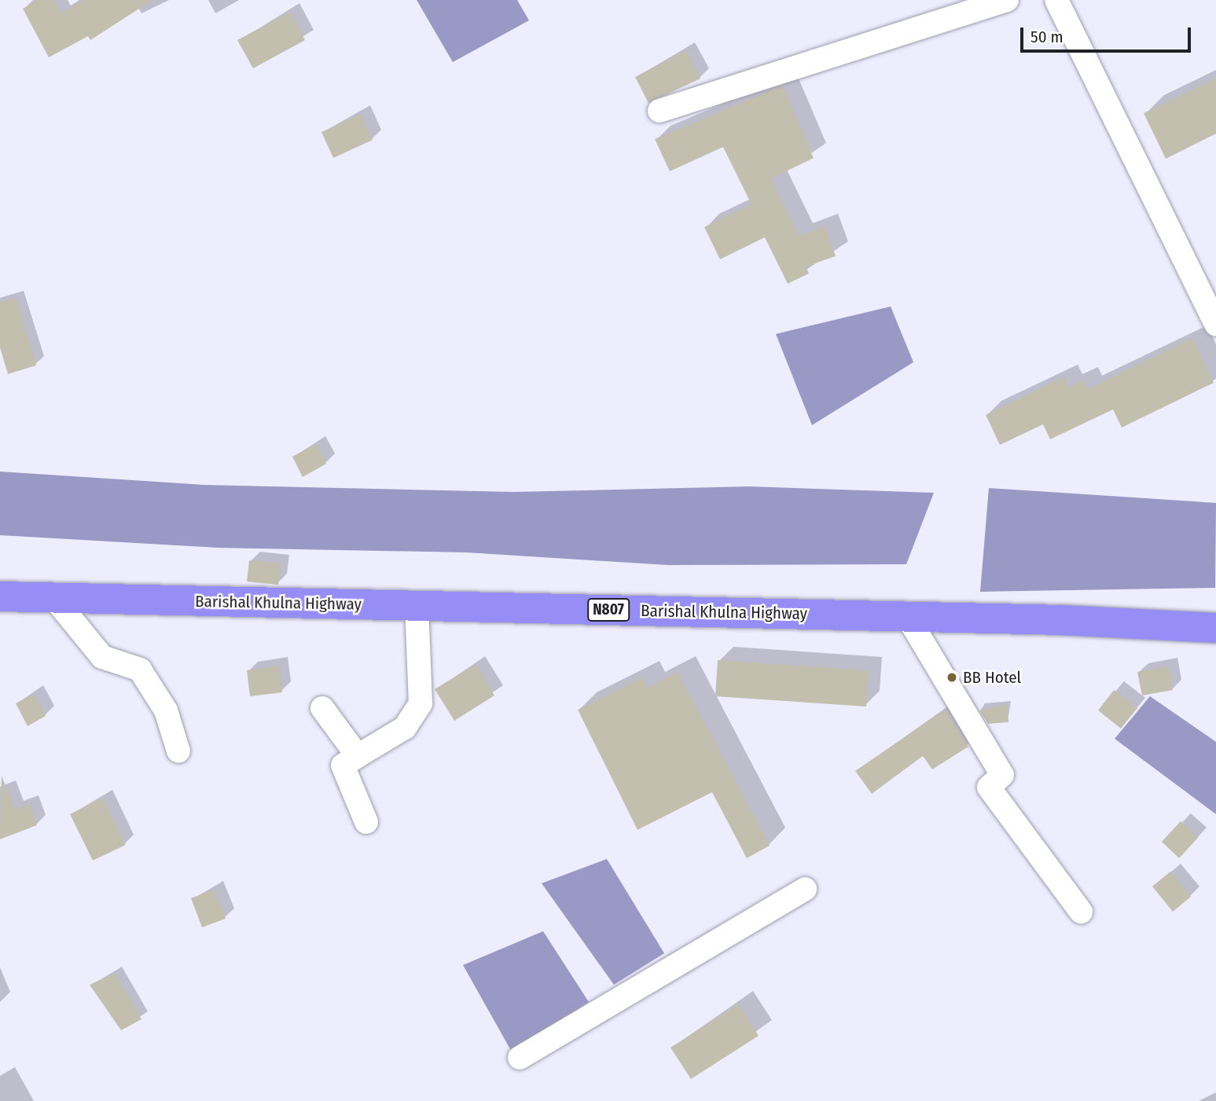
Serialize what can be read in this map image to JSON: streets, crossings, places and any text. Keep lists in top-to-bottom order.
{
  "streets": {
    "highway": ["Barishal Khulna Highway", "N807"]
  },
  "places": ["BB Hotel"],
  "scale_bar": "50 m"
}
